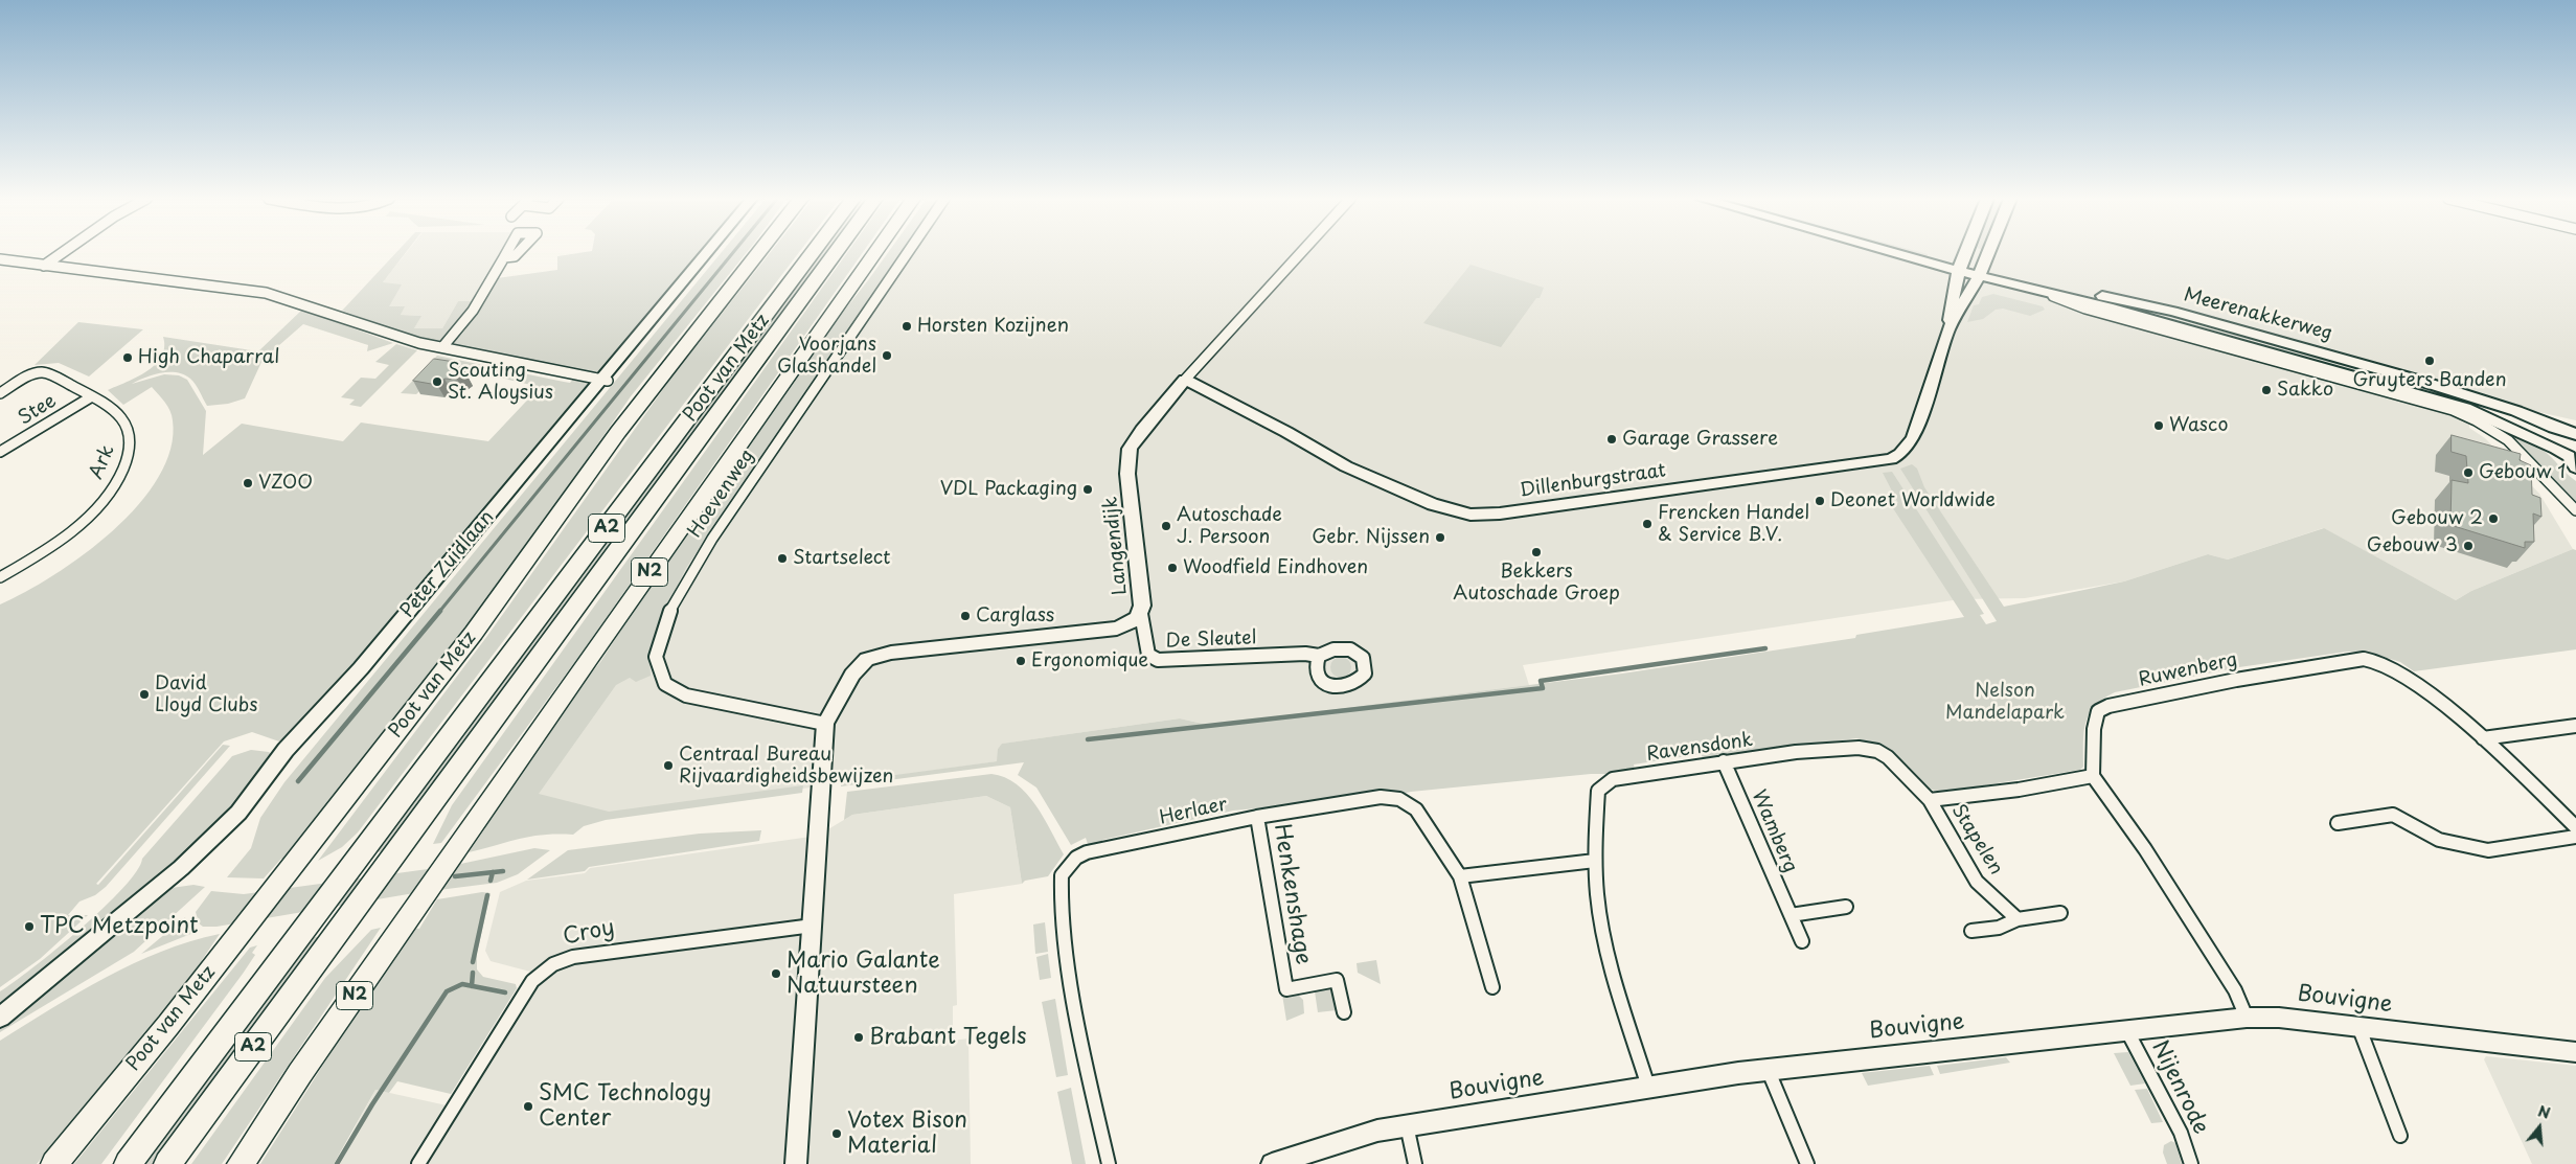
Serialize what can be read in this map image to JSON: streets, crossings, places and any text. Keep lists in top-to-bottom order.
{
  "streets": {
    "highway": ["Poot van Metz", "A2", "N2"],
    "street": [
      "Meerenakkerweg",
      "Stee",
      "Ark",
      "Dillenburgstraat",
      "Hoevenweg",
      "Langendijk",
      "Peter Zuidlaan",
      "De Sleutel",
      "Ruwenberg",
      "Ravensdonk",
      "Herlaer",
      "Wamberg",
      "Stapelen",
      "Henkenshage",
      "Croy",
      "Bouvigne",
      "Nijenrode"
    ]
  },
  "crossings": [
    ["Meerenakkerweg", "Dillenburgstraat"],
    ["Stee", "Ark"],
    ["Dillenburgstraat", "Langendijk"],
    ["Hoevenweg", "Langendijk"],
    ["Langendijk", "De Sleutel"],
    ["Langendijk", "Croy"],
    ["Ravensdonk", "Wamberg"],
    ["Ravensdonk", "Stapelen"],
    ["Ravensdonk", "Bouvigne"],
    ["Herlaer", "Henkenshage"],
    ["Bouvigne", "Nijenrode"]
  ],
  "parks": ["Nelson Mandelapark"],
  "places": [
    "Horsten Kozijnen",
    "Voorjans Glashandel",
    "High Chaparral",
    "Gruyters Banden",
    "Scouting St. Aloysius",
    "Sakko",
    "Wasco",
    "Garage Grassere",
    "Gebouw 1",
    "VZOO",
    "VDL Packaging",
    "Deonet Worldwide",
    "Gebouw 2",
    "Frencken Handel & Service B.V.",
    "Autoschade J. Persoon",
    "Gebr. Nijssen",
    "Gebouw 3",
    "Bekkers Autoschade Groep",
    "Startselect",
    "Woodfield Eindhoven",
    "Carglass",
    "Ergonomique",
    "David Lloyd Clubs",
    "Centraal Bureau Rijvaardigheidsbewijzen",
    "TPC Metzpoint",
    "Mario Galante Natuursteen",
    "Brabant Tegels",
    "SMC Technology Center",
    "Votex Bison Material"
  ],
  "north": "top"
}
